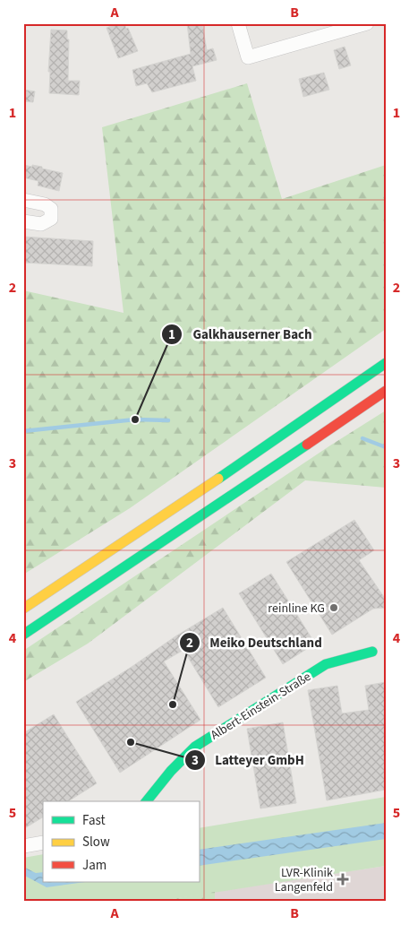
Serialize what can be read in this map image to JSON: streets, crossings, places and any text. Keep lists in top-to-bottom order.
{
  "streets": {
    "main road": ["Albert-Einstein-Straße"]
  },
  "places": {
    "other": [
      "Galkhauserner Bach",
      "reinline KG",
      "Meiko Deutschland",
      "Latteyer GmbH"
    ],
    "health": ["LVR-Klinik Langenfeld"]
  },
  "legend": ["Fast", "Slow", "Jam"],
  "grid": {
    "columns": ["A", "B"],
    "rows": [
      "1",
      "2",
      "3",
      "4",
      "5"
    ]
  }
}
